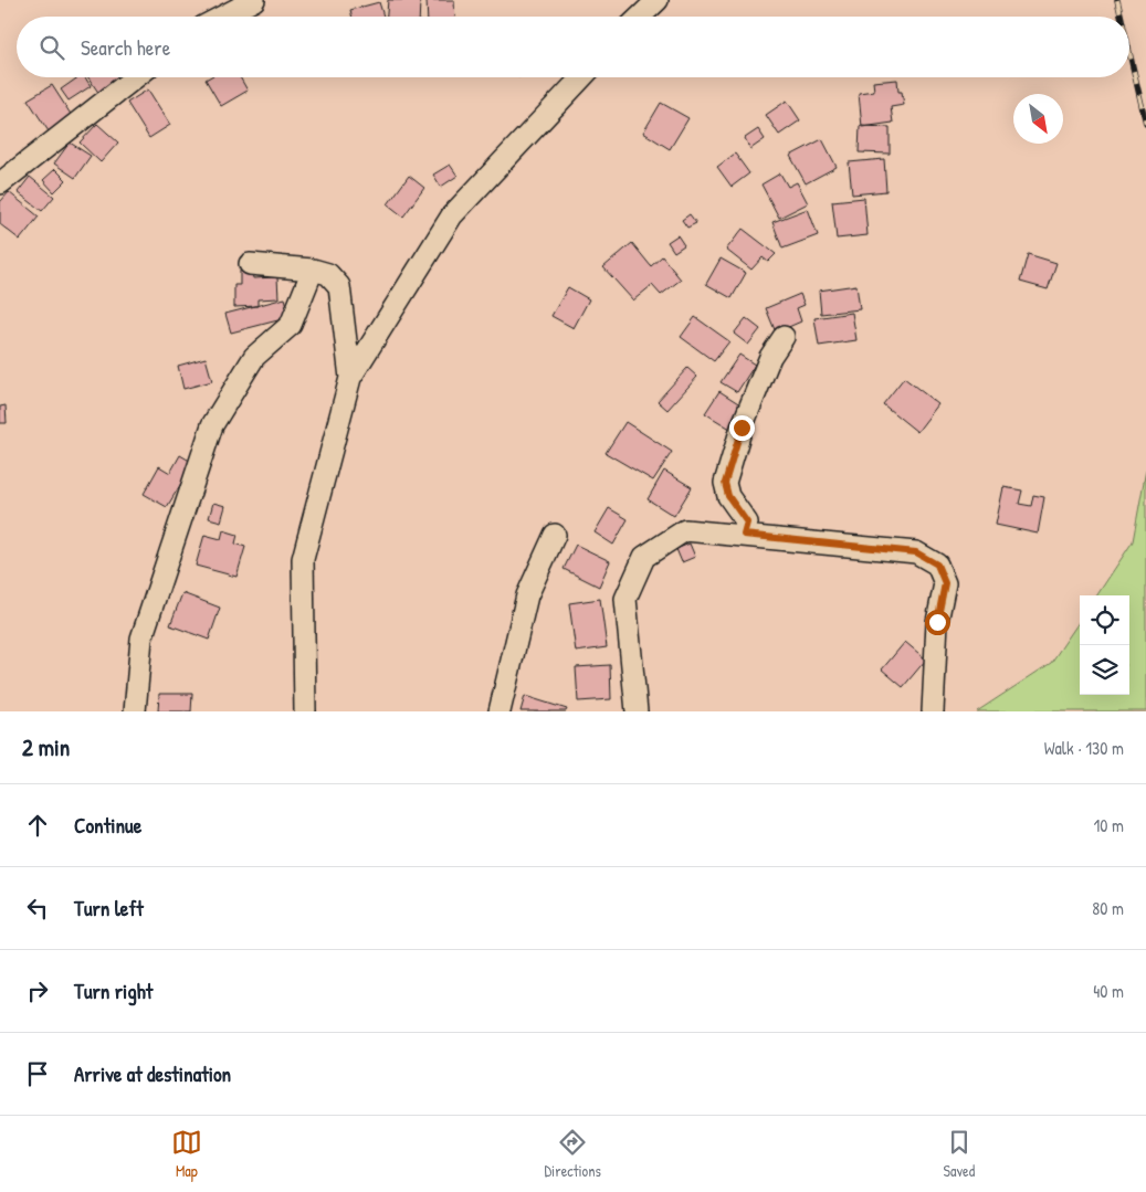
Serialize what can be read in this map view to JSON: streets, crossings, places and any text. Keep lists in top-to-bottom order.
{
  "north": "bottom right",
  "page": {
    "search": "Search here",
    "heading": ["2 min", "Walk · 130 m"],
    "list": [
      ["Continue", "10 m"],
      ["Turn left", "80 m"],
      ["Turn right", "40 m"],
      "Arrive at destination"
    ],
    "nav": ["Map", "Directions", "Saved"]
  }
}
